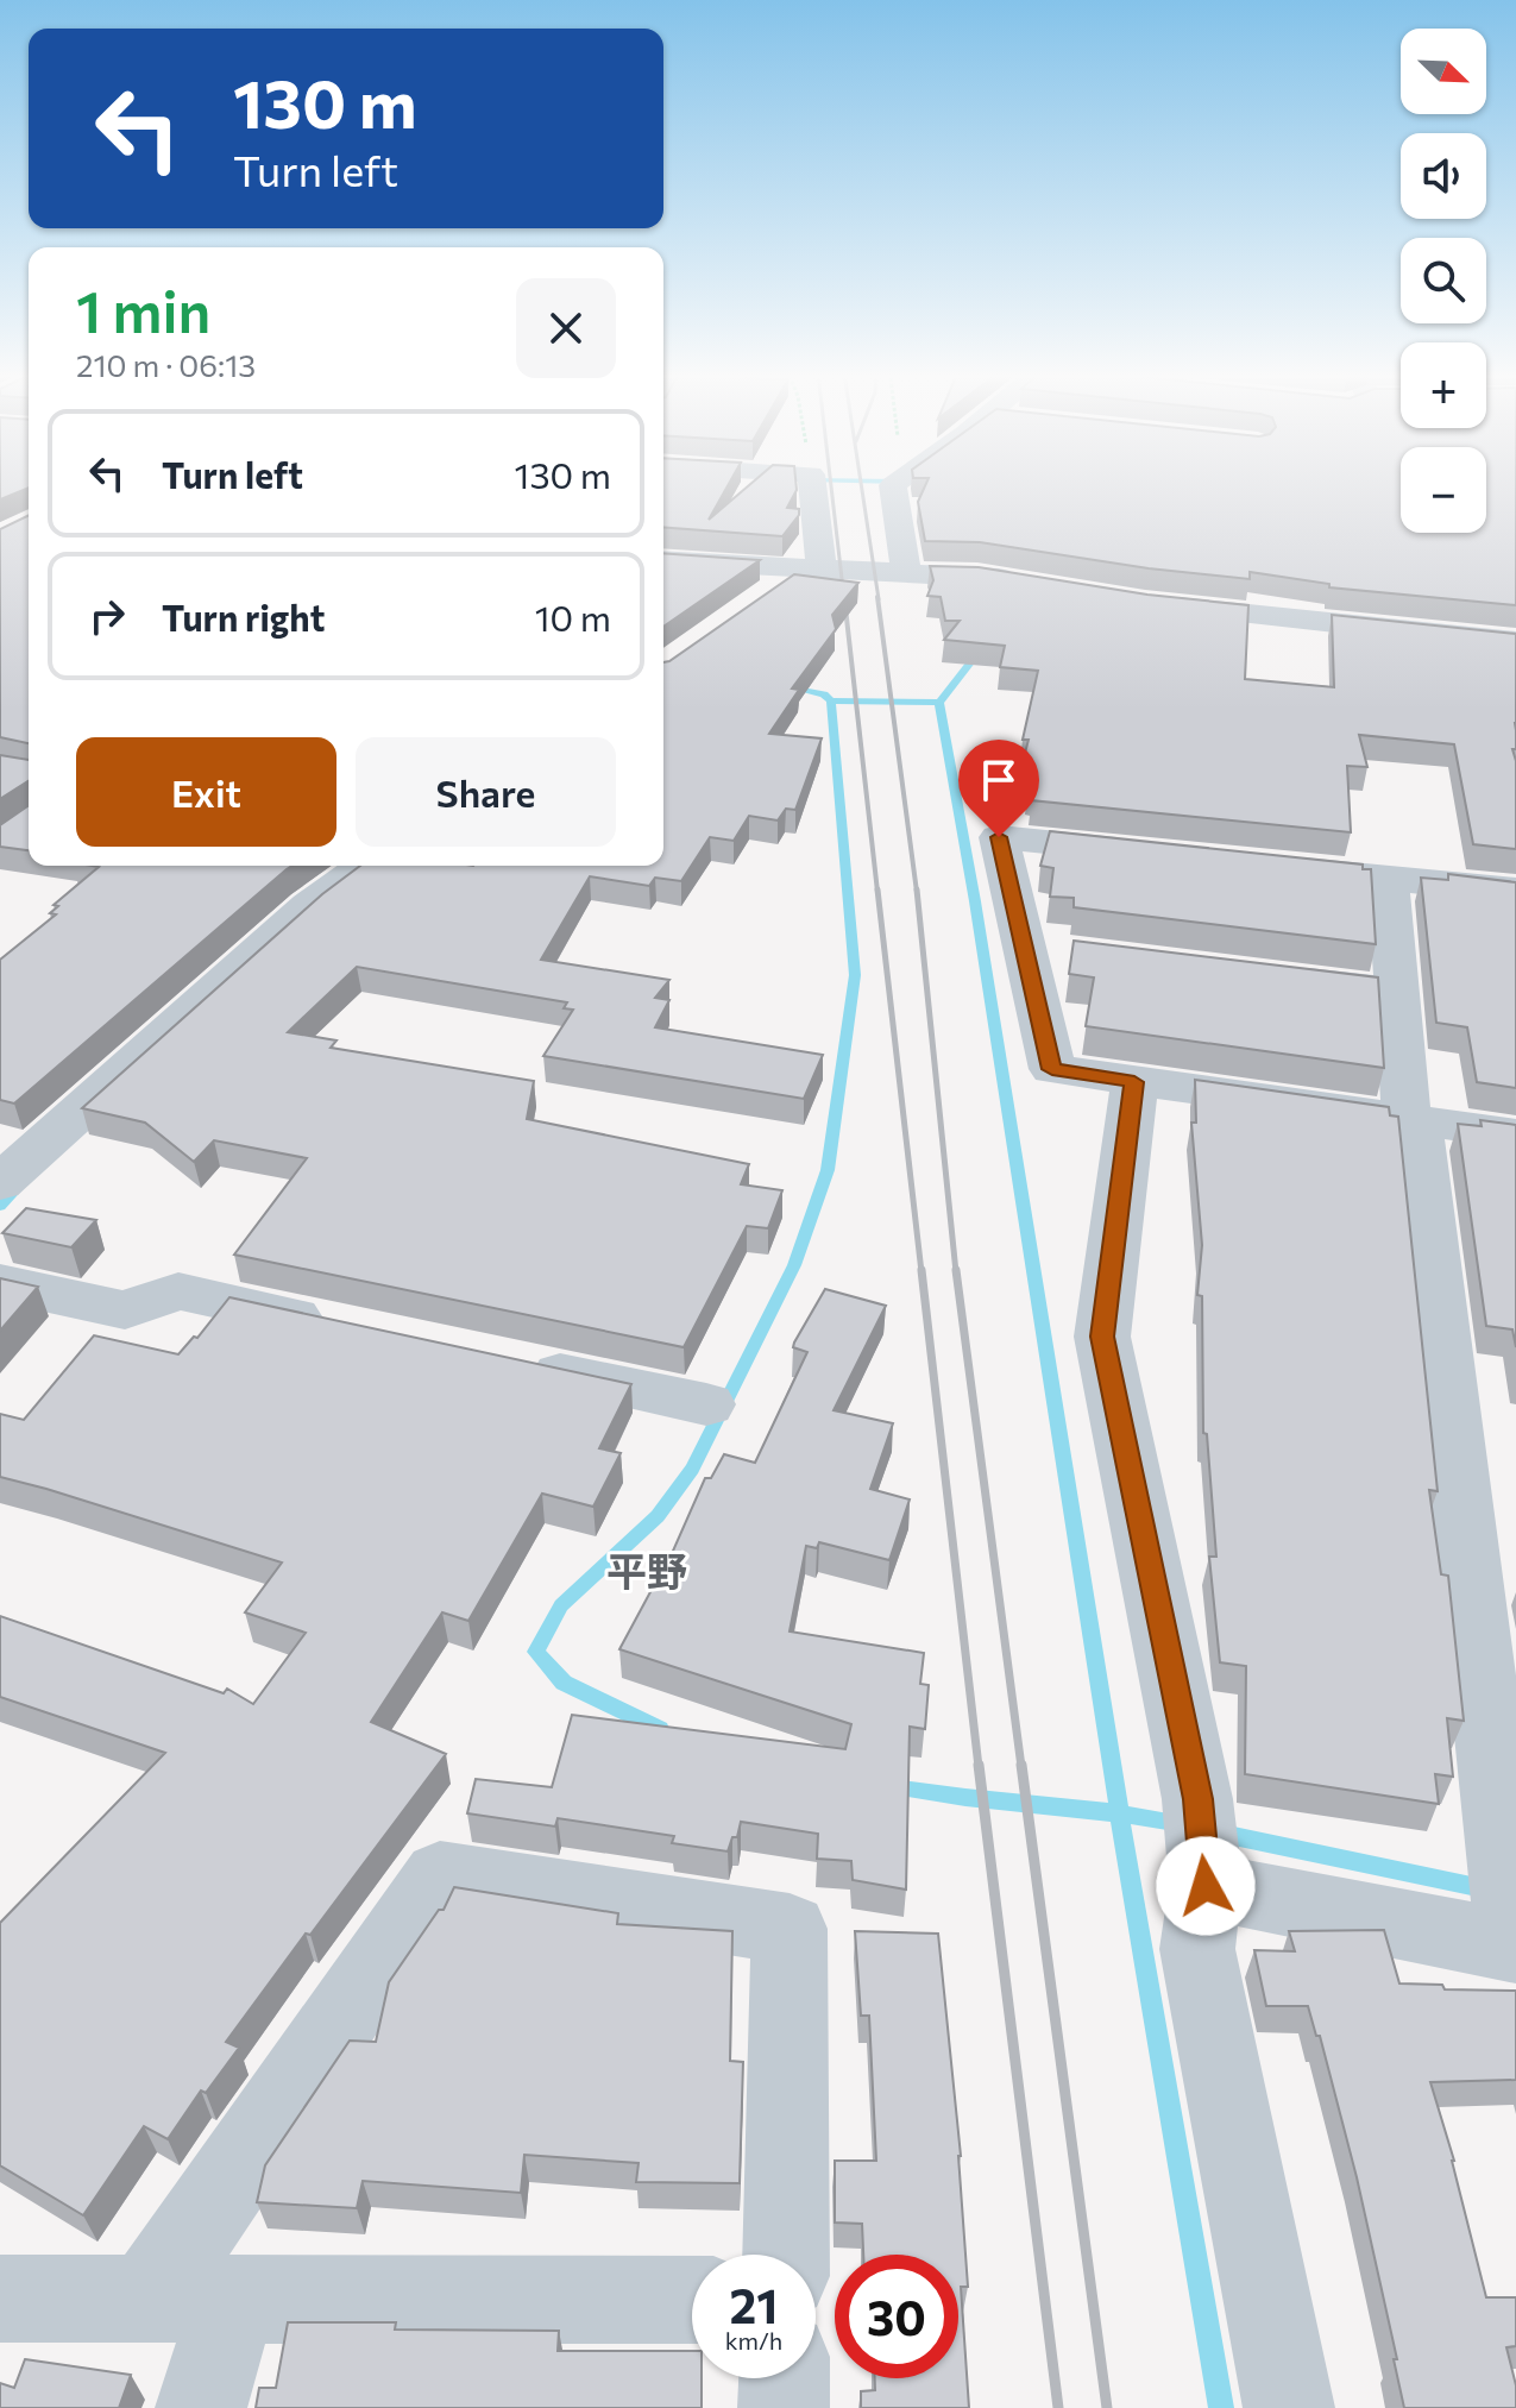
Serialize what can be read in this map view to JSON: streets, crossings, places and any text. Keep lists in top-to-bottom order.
{
  "districts": ["平野"],
  "north": "bottom right",
  "page": {
    "map_buttons": ["+", "−"],
    "turn": ["130 m", "Turn left"],
    "heading": ["1 min", "210 m · 06:13"],
    "list": [
      {
        "name": "Turn left",
        "value": "130 m"
      },
      {
        "name": "Turn right",
        "value": "10 m"
      }
    ],
    "buttons": ["Exit", "Share"],
    "speed": "21 km/h",
    "limit": "30"
  }
}
